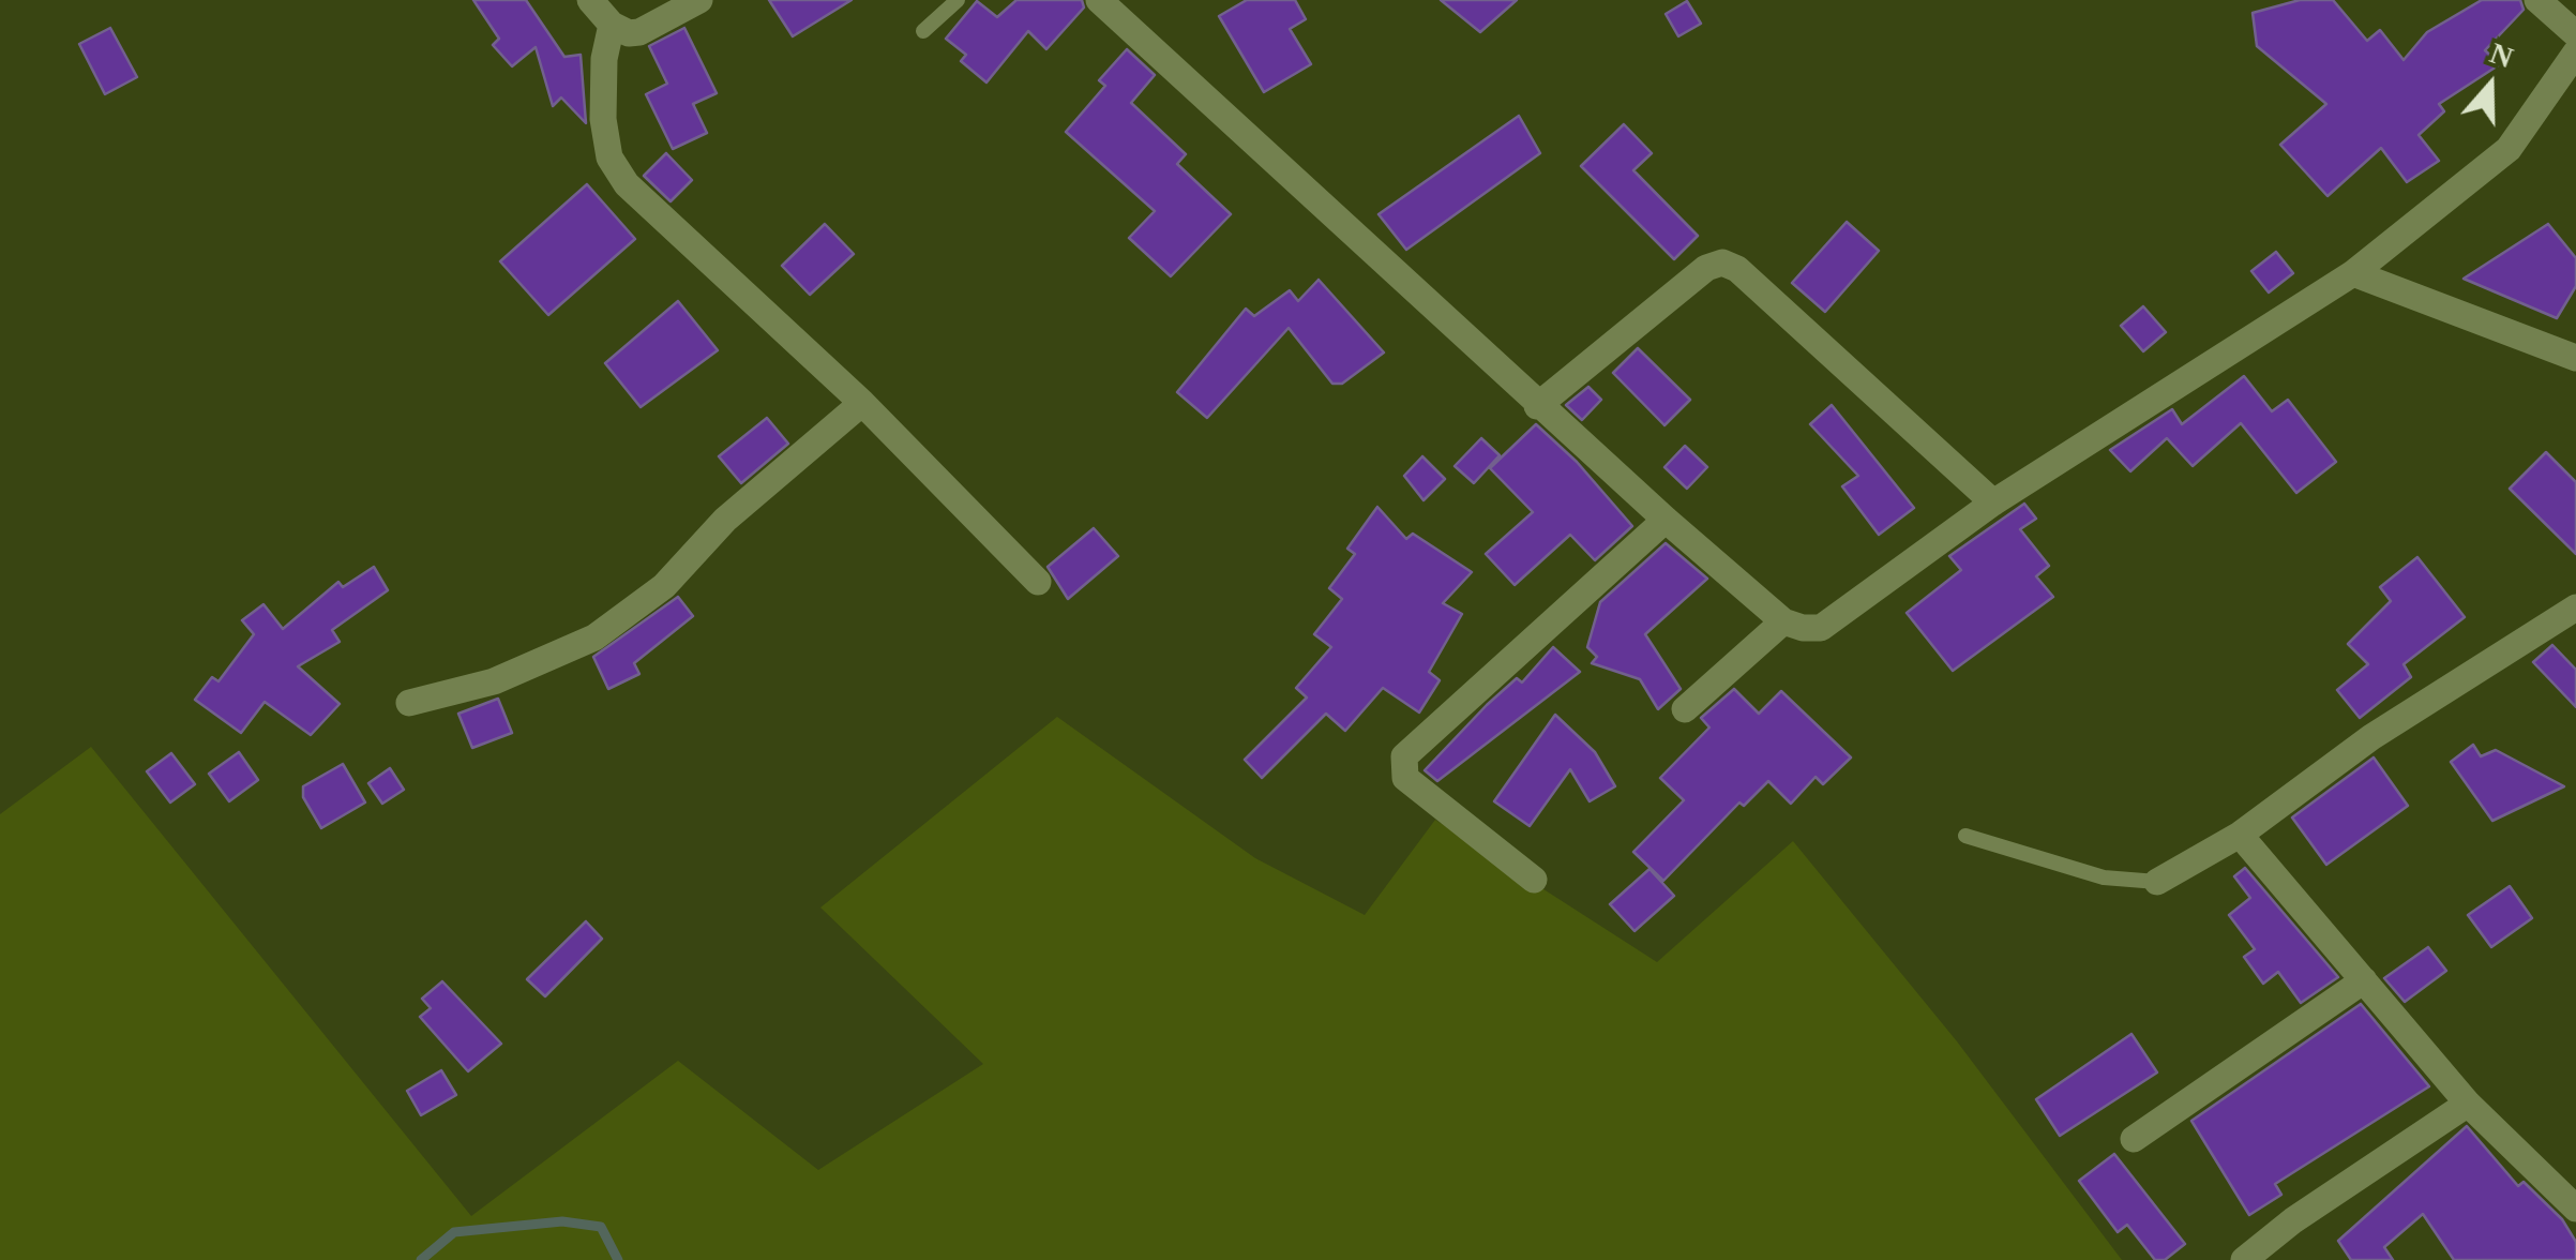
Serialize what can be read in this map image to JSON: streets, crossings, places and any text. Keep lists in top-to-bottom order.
{
  "north": "top"
}
